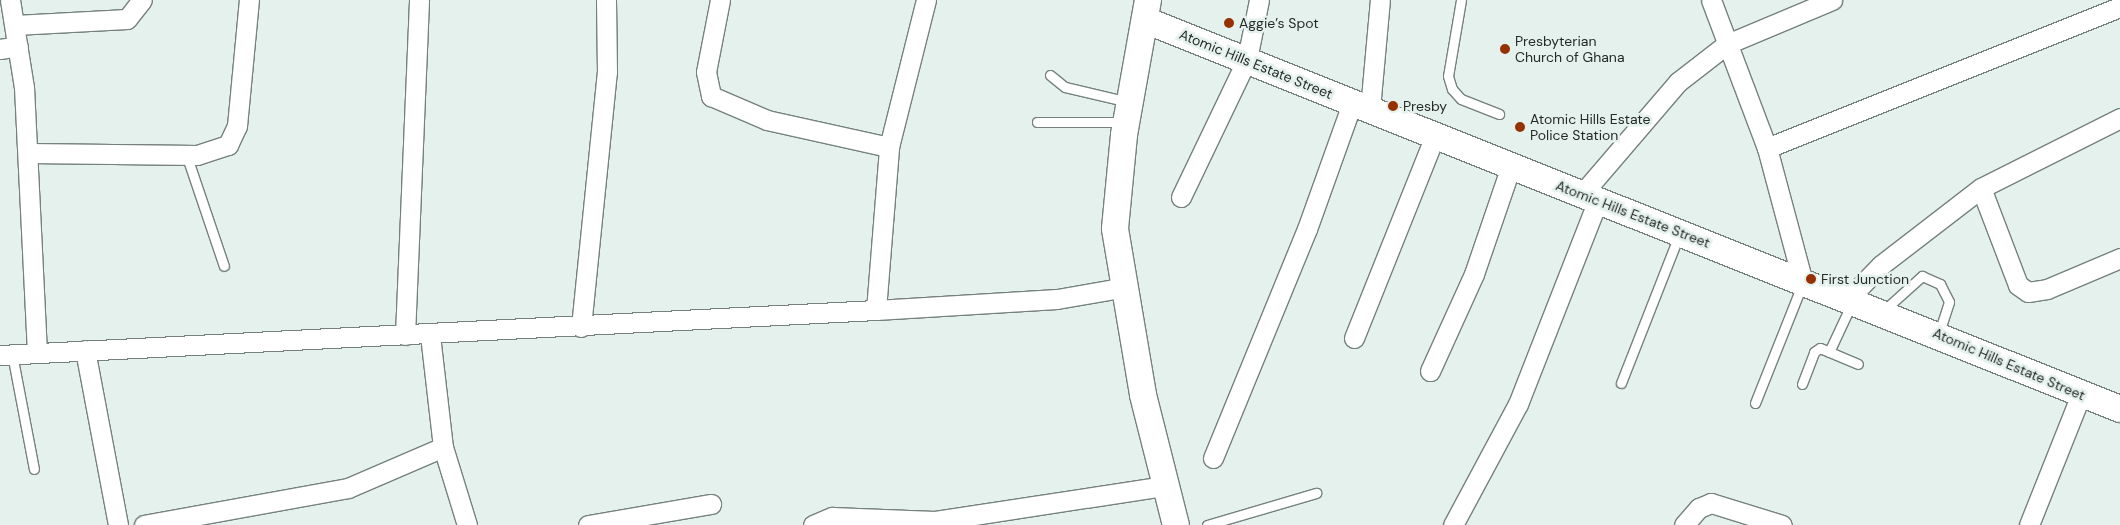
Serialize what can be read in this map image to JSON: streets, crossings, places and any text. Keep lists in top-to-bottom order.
{
  "streets": {
    "street": ["Atomic Hills Estate Street"]
  },
  "places": [
    "Aggie’s Spot",
    "Presbyterian Church of Ghana",
    "Presby",
    "Atomic Hills Estate Police Station",
    "First Junction"
  ]
}
